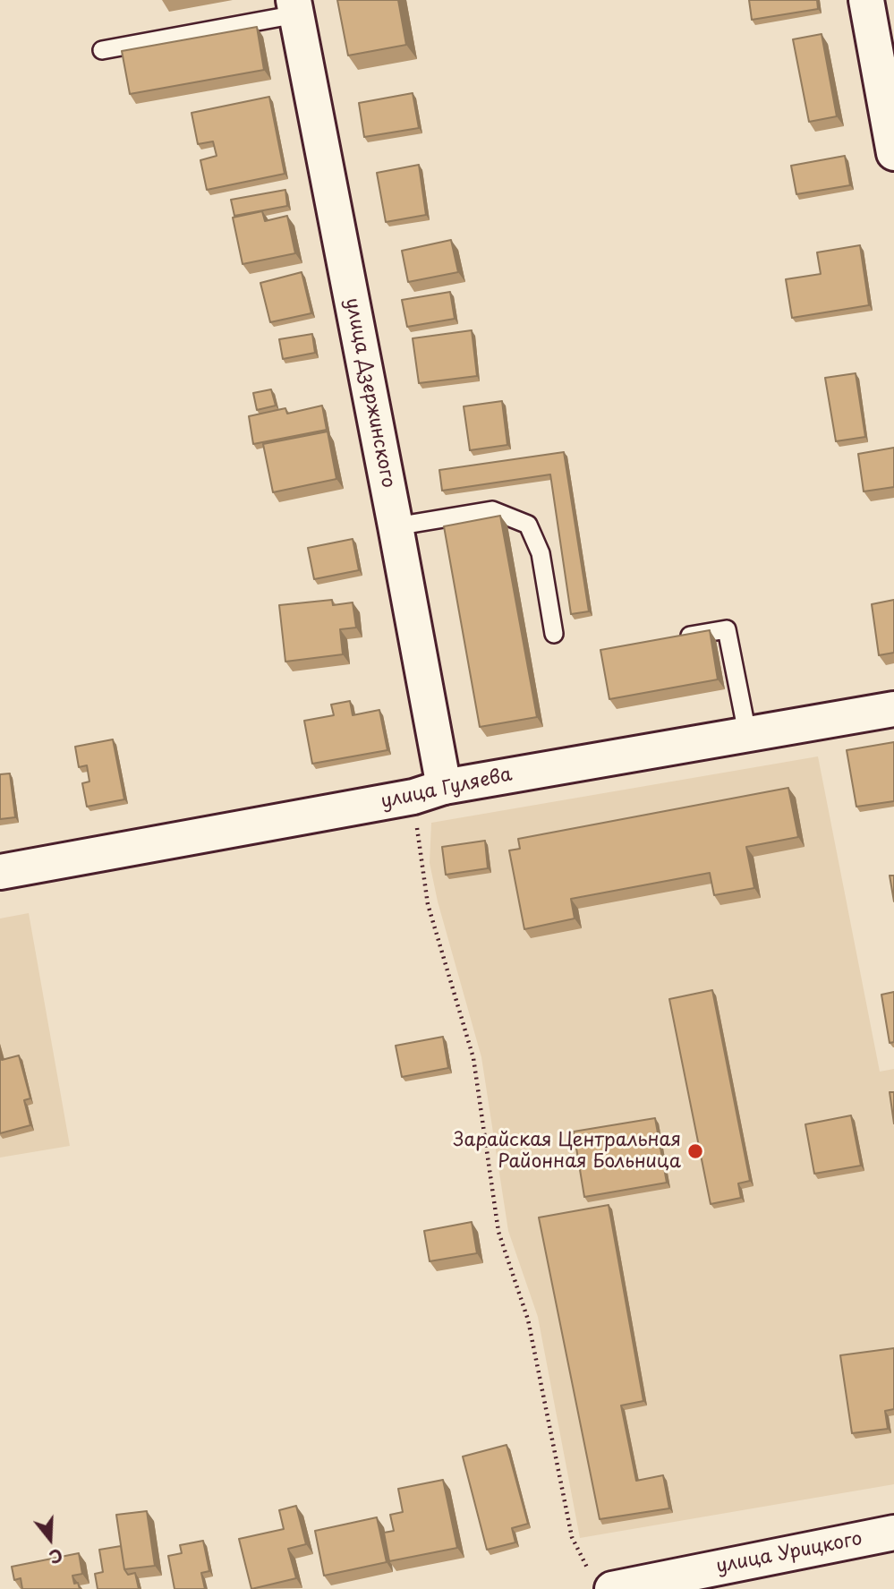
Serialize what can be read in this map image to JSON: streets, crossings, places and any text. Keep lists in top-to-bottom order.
{
  "streets": {
    "street": ["улица Дзержинского", "улица Гуляева", "улица Урицкого"]
  },
  "crossings": [
    ["улица Дзержинского", "улица Гуляева"]
  ],
  "places": ["Зарайская Центральная Районная Больница"],
  "north": "bottom"
}
